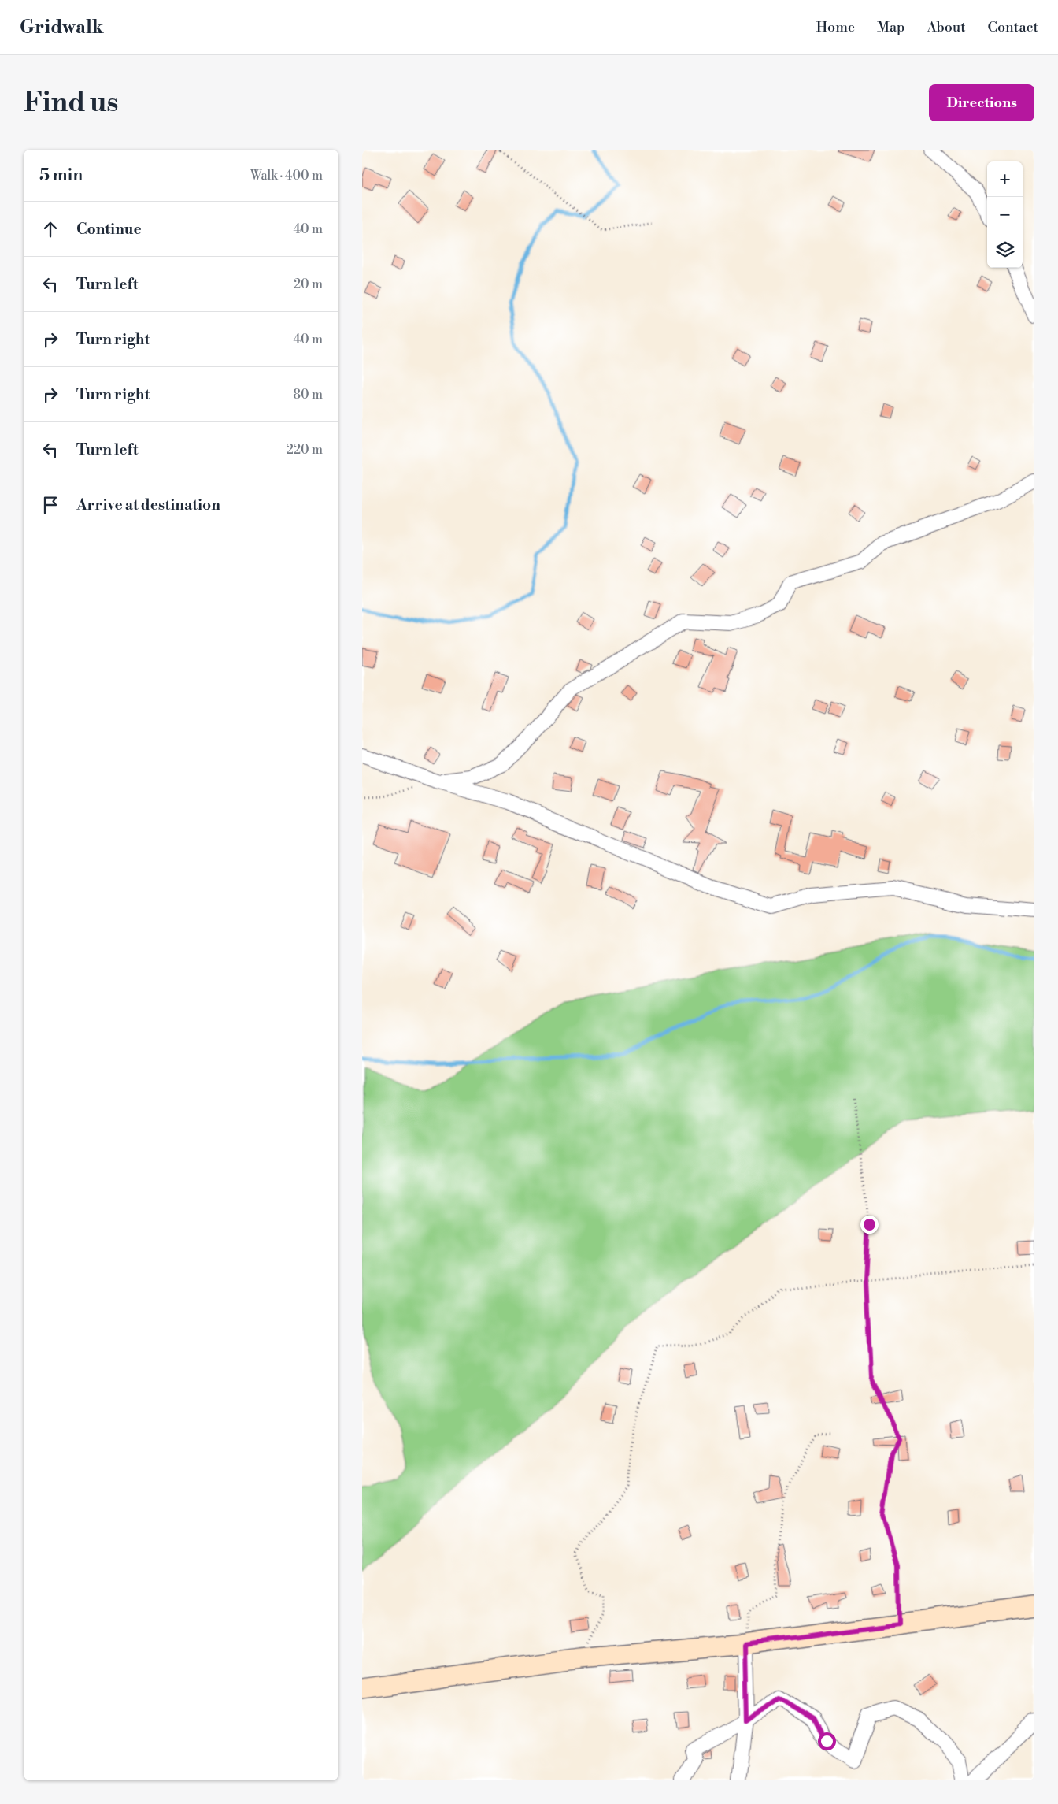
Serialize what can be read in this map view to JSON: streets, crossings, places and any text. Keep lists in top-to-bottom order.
{
  "page": {
    "header": "Gridwalk",
    "nav": [
      "Home",
      "Map",
      "About",
      "Contact"
    ],
    "buttons": "Directions",
    "title": "Find us",
    "heading": ["5 min", "Walk · 400 m"],
    "map_buttons": ["+", "−"],
    "list": [
      ["Continue", "40 m"],
      ["Turn left", "20 m"],
      ["Turn right", "40 m"],
      ["Turn right", "80 m"],
      ["Turn left", "220 m"],
      "Arrive at destination"
    ]
  }
}
